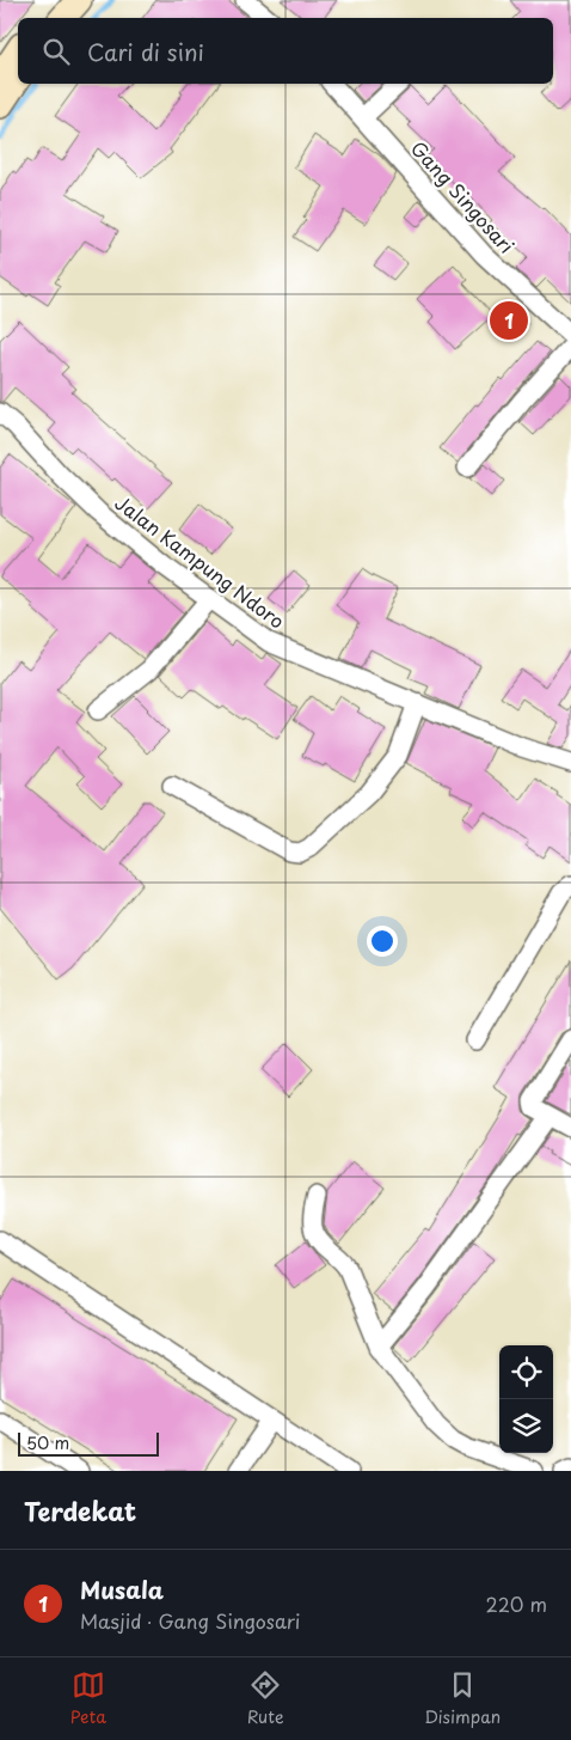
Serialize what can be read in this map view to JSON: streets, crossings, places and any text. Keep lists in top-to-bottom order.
{
  "streets": {
    "street": ["Gang Singosari", "Jalan Kampung Ndoro"]
  },
  "scale_bar": "50 m",
  "page": {
    "search": "Cari di sini",
    "pins": "1",
    "scale": "50 m",
    "heading": "Terdekat",
    "list": [
      {
        "mark": "1",
        "name": "Musala",
        "note": "Masjid · Gang Singosari",
        "value": "220 m"
      }
    ],
    "nav": ["Peta", "Rute", "Disimpan"]
  }
}
